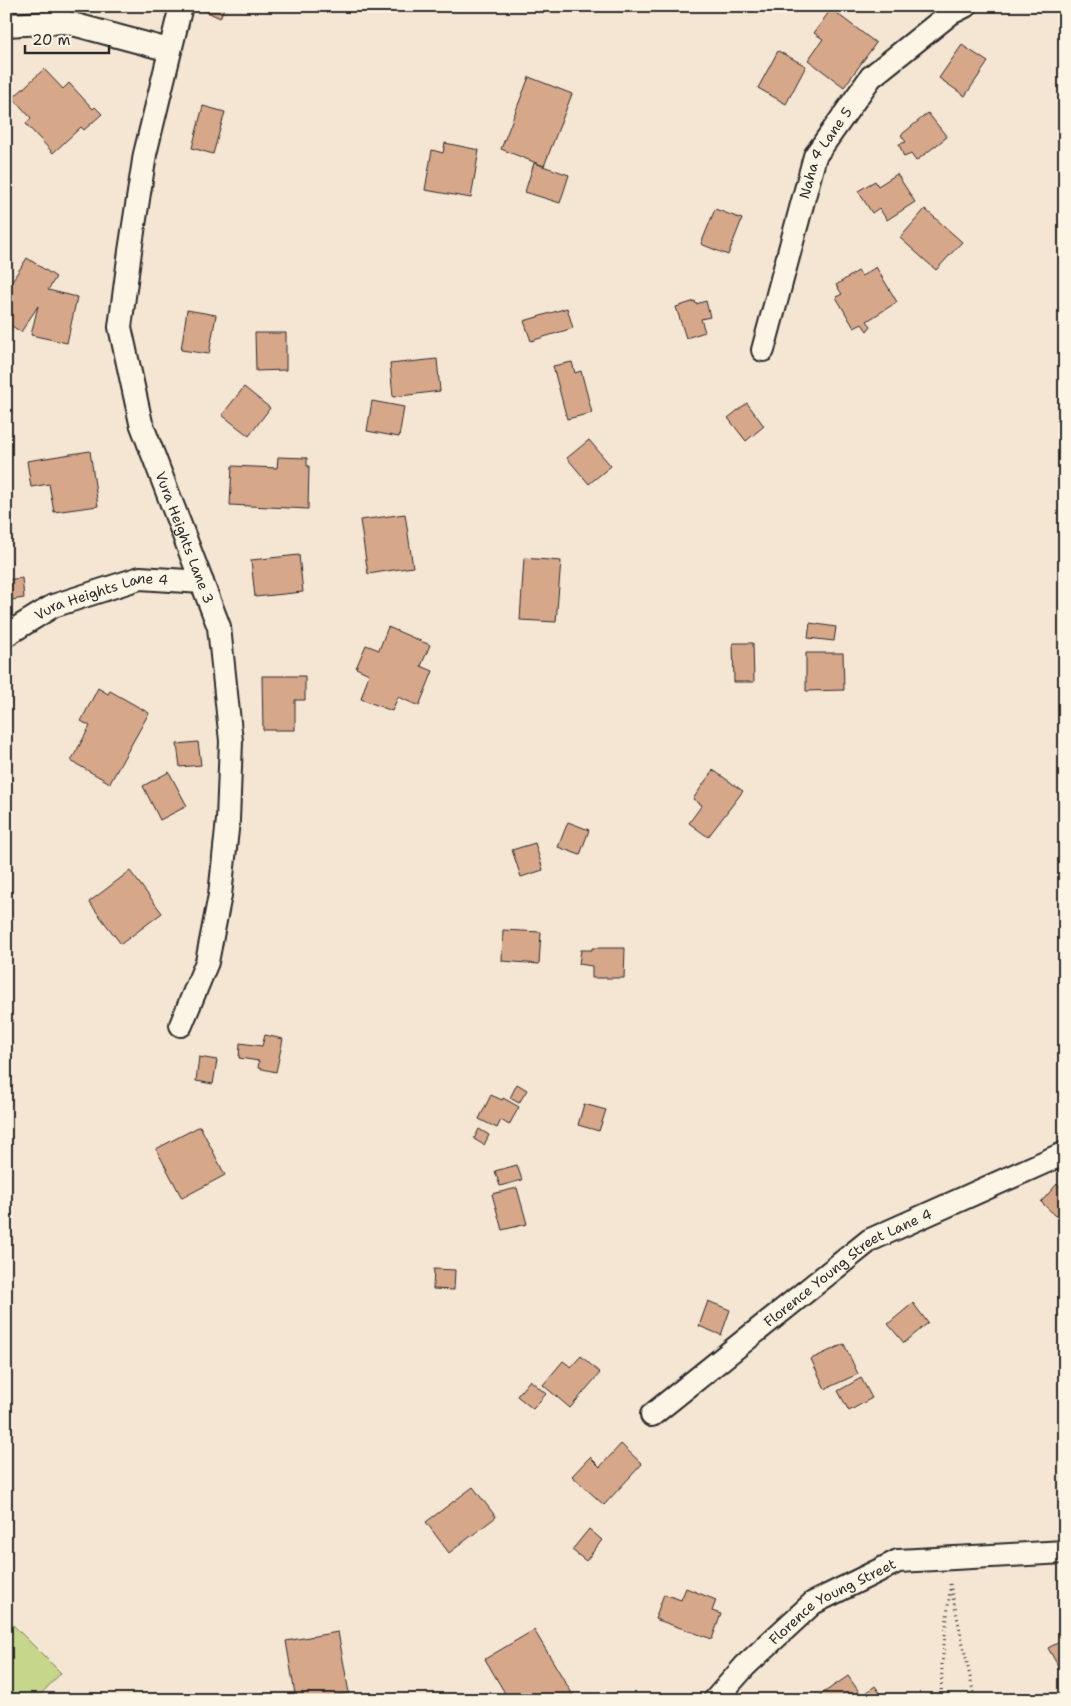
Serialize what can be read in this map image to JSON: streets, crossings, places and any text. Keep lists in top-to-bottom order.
{
  "streets": {
    "street": [
      "Naha 4 Lane 5",
      "Vura Heights Lane 3",
      "Vura Heights Lane 4",
      "Florence Young Street Lane 4",
      "Florence Young Street"
    ]
  },
  "crossings": [
    ["Vura Heights Lane 3", "Vura Heights Lane 4"]
  ],
  "scale_bar": "20 m"
}
